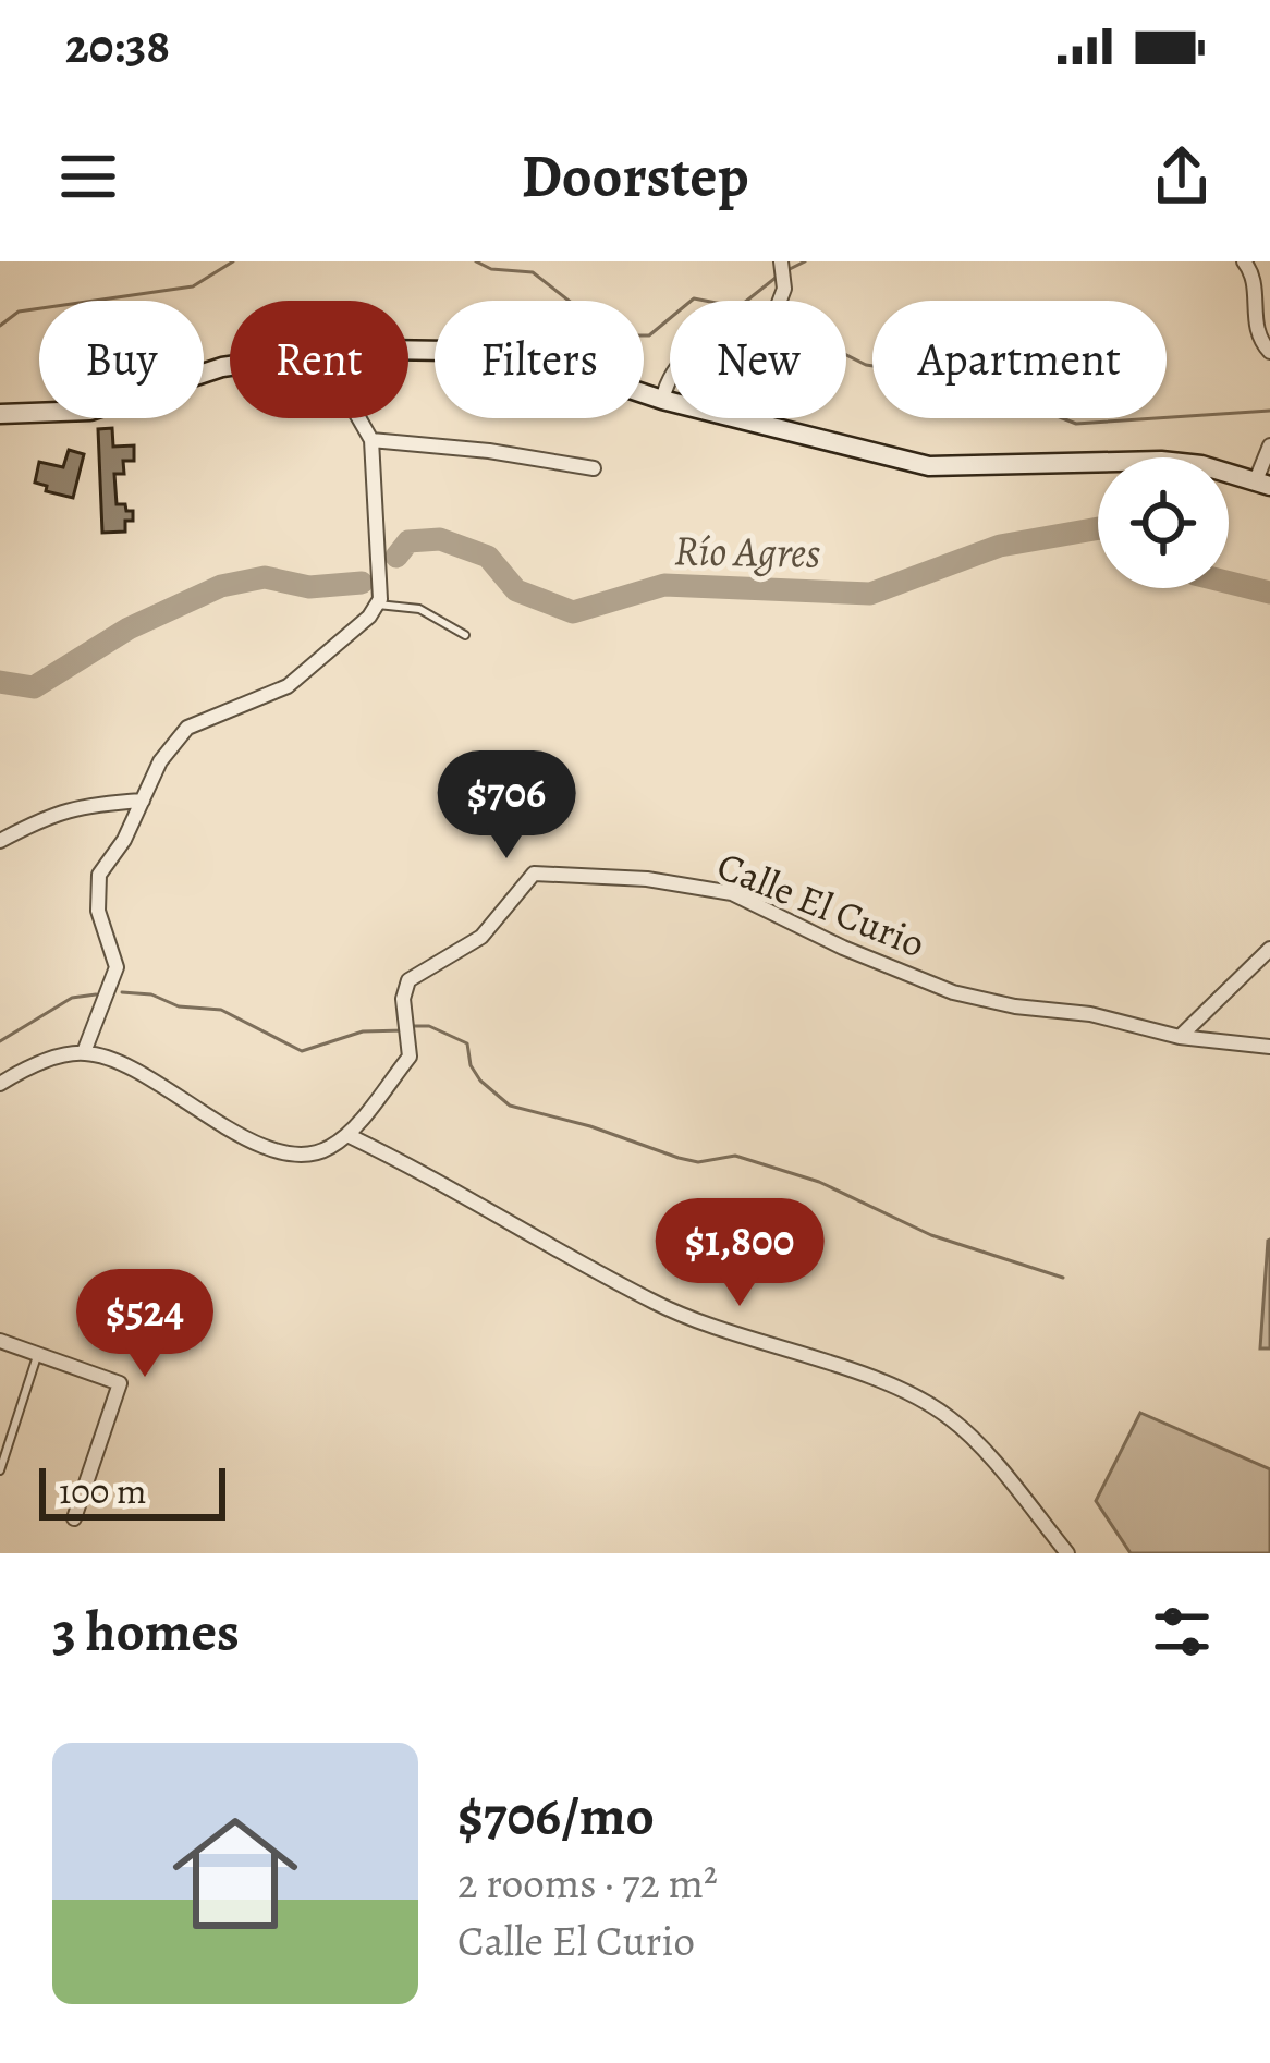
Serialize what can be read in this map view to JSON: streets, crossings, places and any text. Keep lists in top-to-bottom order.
{
  "streets": {
    "street": ["Calle El Curio"]
  },
  "water": ["Río Agres"],
  "scale_bar": "100 m",
  "page": {
    "status": "20:38",
    "header": "Doorstep",
    "chip": [
      "Buy",
      "Rent",
      "Filters",
      "New",
      "Apartment"
    ],
    "price": ["$706", "$1,800", "$524"],
    "scale": "100 m",
    "heading": "3 homes",
    "list": [
      {
        "name": "$706/mo",
        "note": "2 rooms · 72 m² · Calle El Curio"
      }
    ]
  }
}
